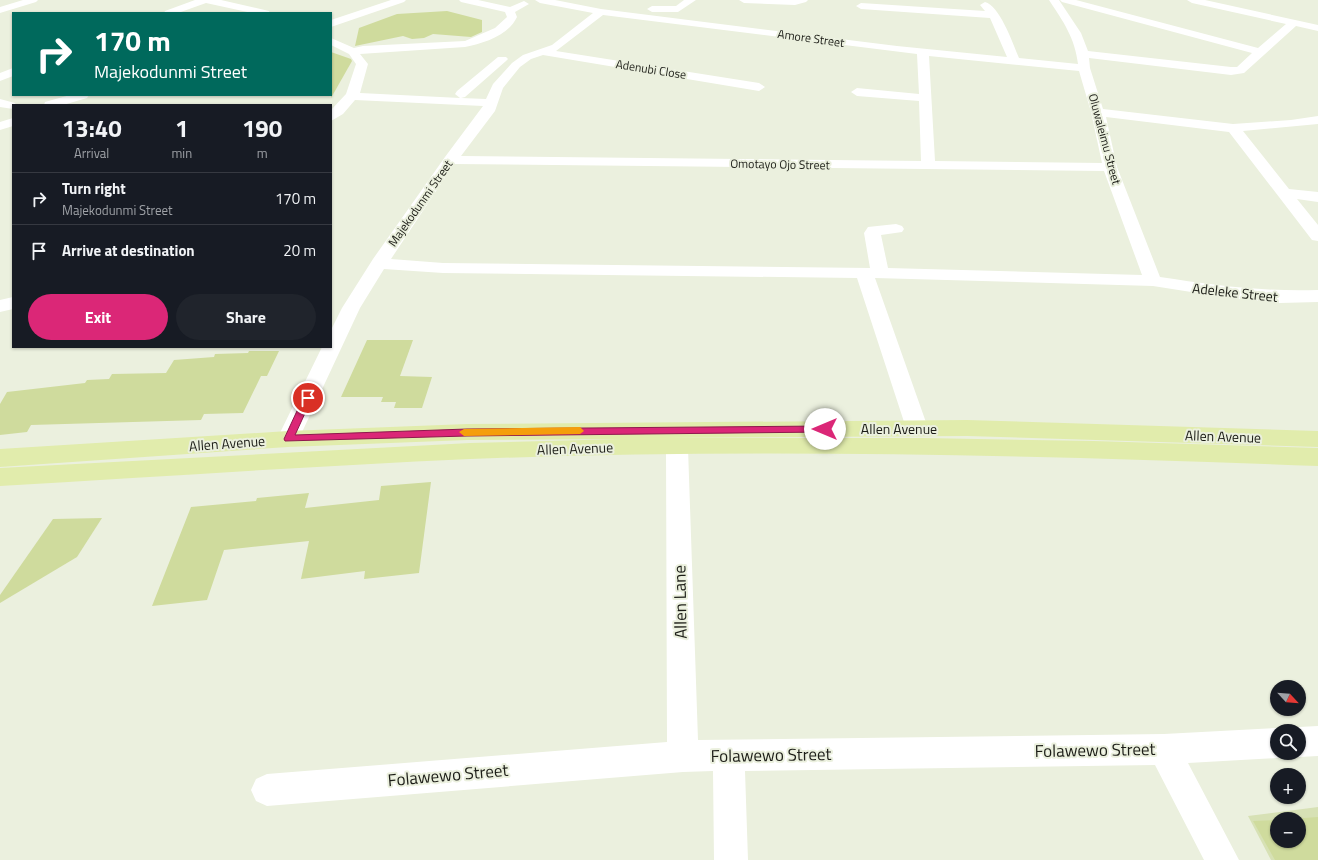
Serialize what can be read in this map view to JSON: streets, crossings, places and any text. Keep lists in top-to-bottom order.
{
  "streets": {
    "main road": ["Allen Avenue"],
    "street": [
      "Amore Street",
      "Adenubi Close",
      "Oluwaleimu Street",
      "Omotayo Ojo Street",
      "Majekodunmi Street",
      "Adeleke Street",
      "Allen Lane",
      "Folawewo Street"
    ]
  },
  "crossings": [
    ["Amore Street", "Oluwaleimu Street"],
    ["Amore Street", "Majekodunmi Street"],
    ["Adenubi Close", "Majekodunmi Street"],
    ["Oluwaleimu Street", "Omotayo Ojo Street"],
    ["Oluwaleimu Street", "Adeleke Street"],
    ["Omotayo Ojo Street", "Majekodunmi Street"],
    ["Majekodunmi Street", "Adeleke Street"],
    ["Majekodunmi Street", "Allen Avenue"],
    ["Allen Avenue", "Allen Lane"],
    ["Allen Lane", "Folawewo Street"]
  ],
  "north": "bottom right",
  "page": {
    "turn": ["170 m", "Majekodunmi Street"],
    "eta": [
      "13:40",
      "Arrival",
      "1",
      "min",
      "190",
      "m"
    ],
    "list": [
      {
        "name": "Turn right",
        "note": "Majekodunmi Street",
        "value": "170 m"
      },
      {
        "name": "Arrive at destination",
        "value": "20 m"
      }
    ],
    "buttons": ["Exit", "Share"],
    "map_buttons": ["+", "−"]
  }
}
